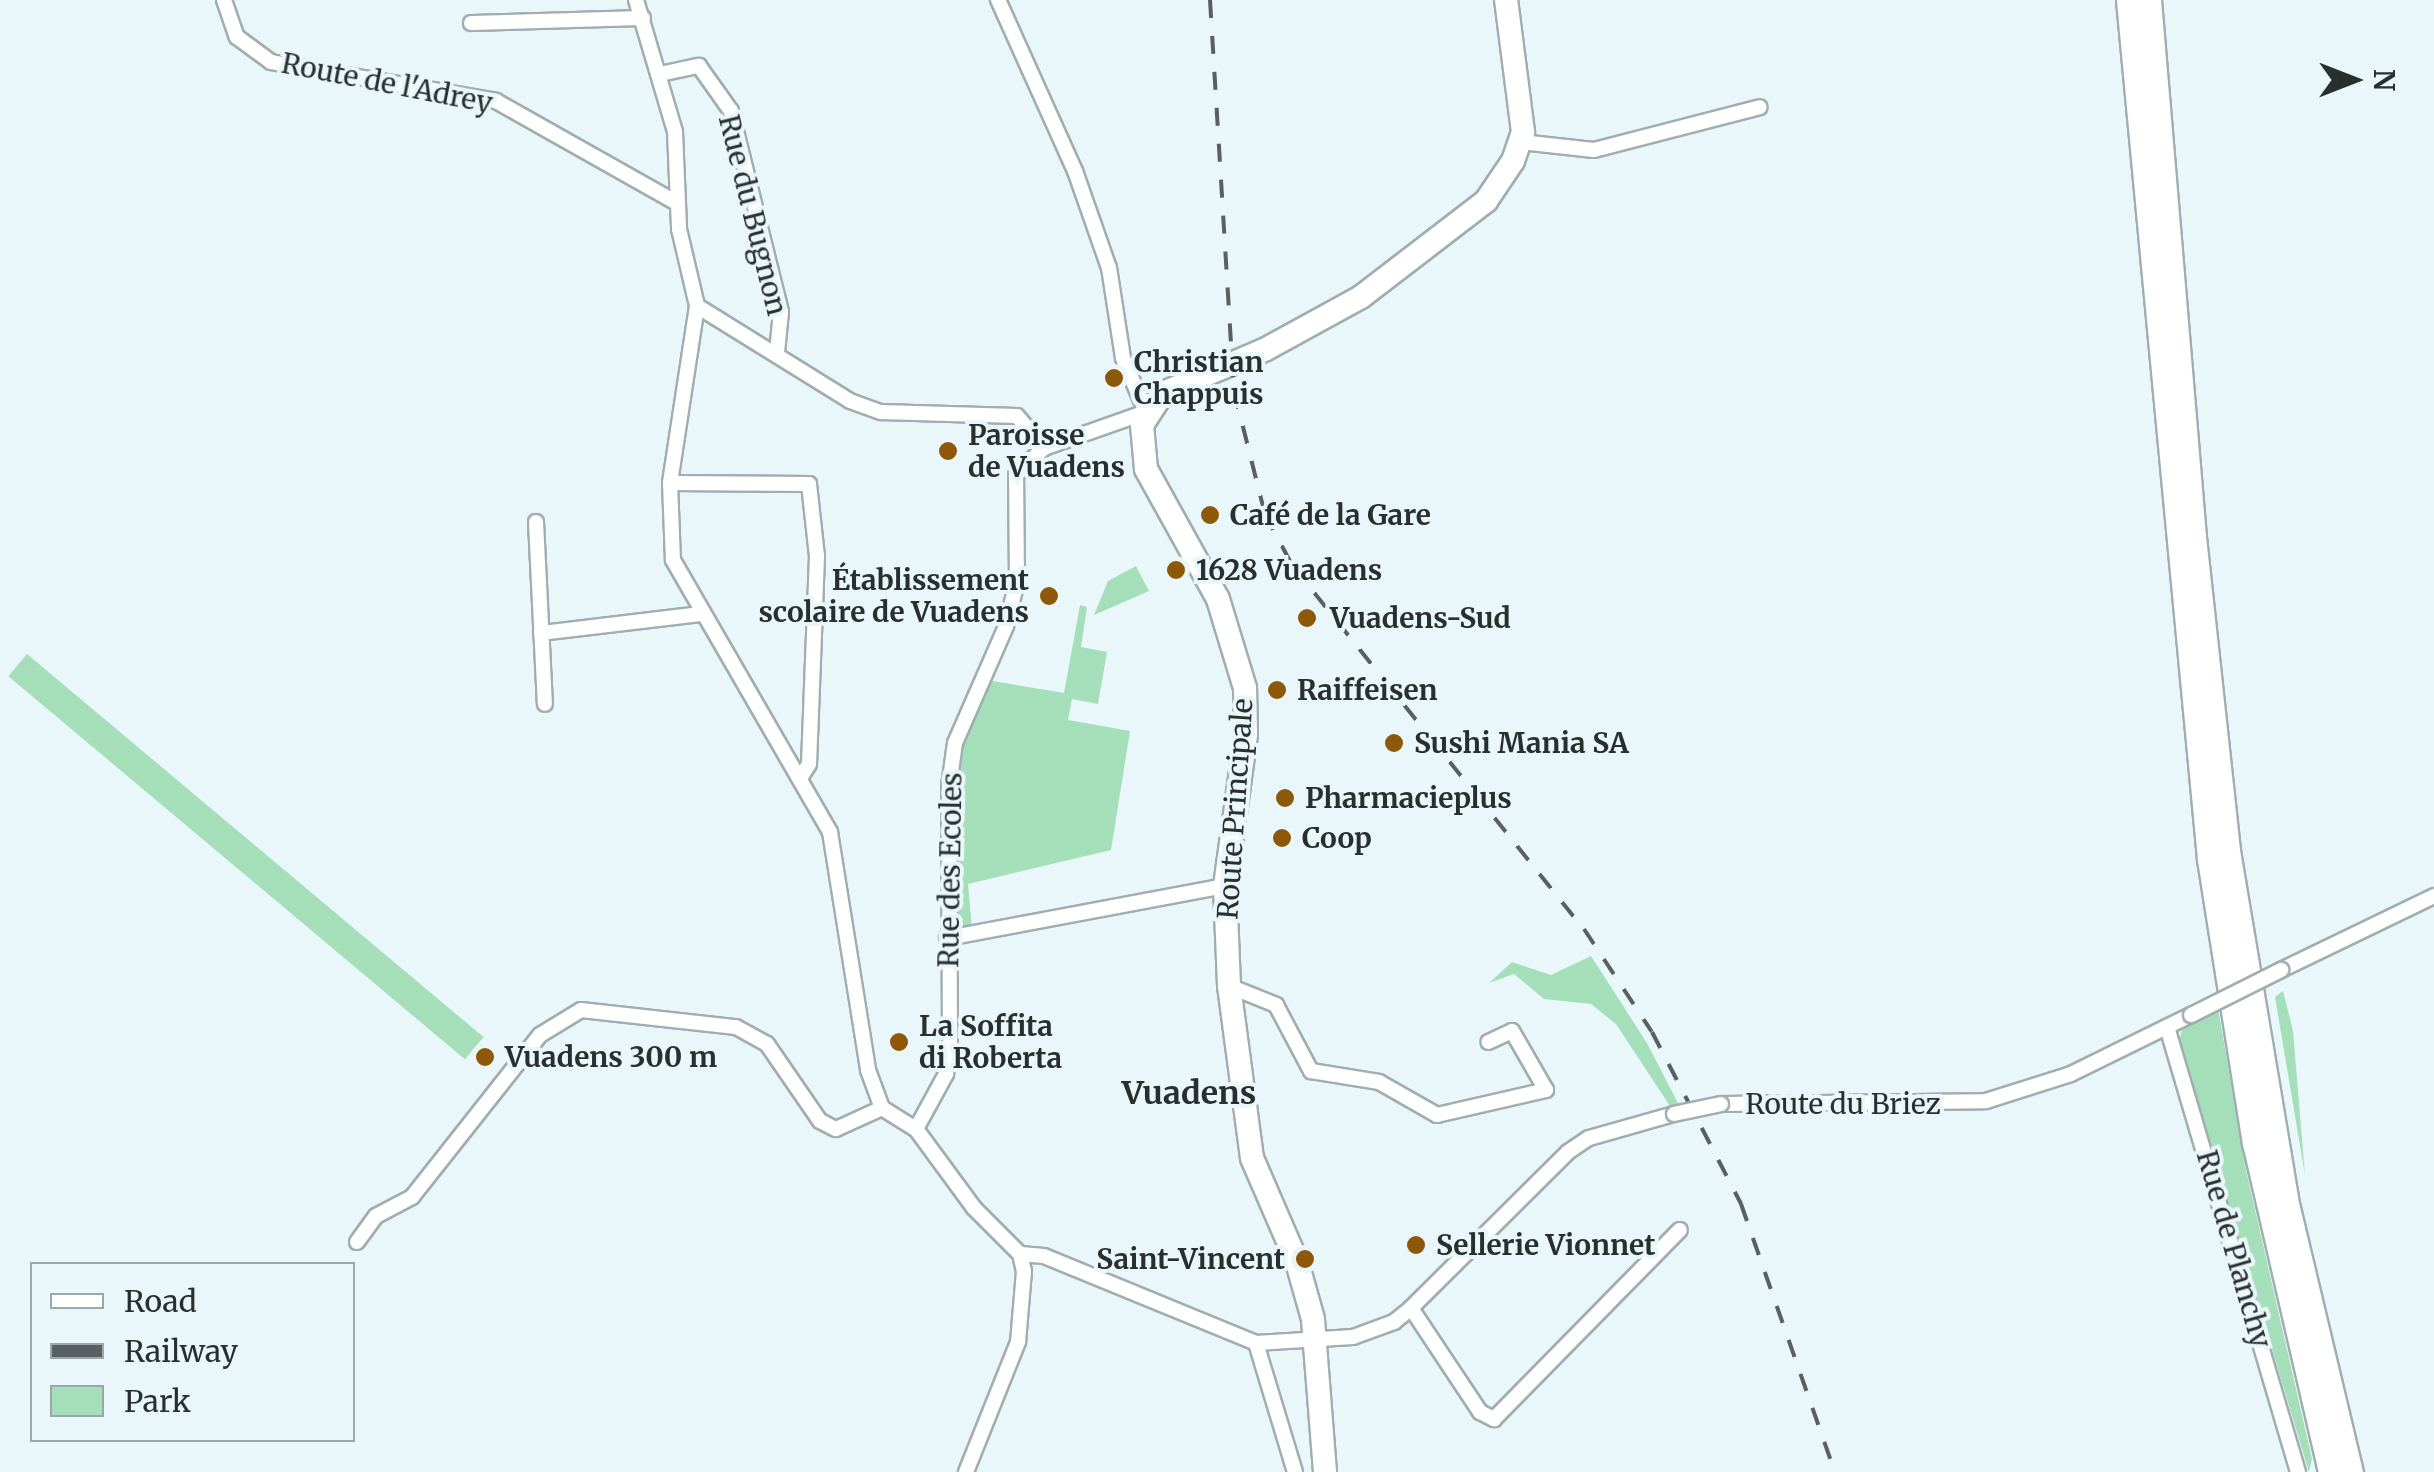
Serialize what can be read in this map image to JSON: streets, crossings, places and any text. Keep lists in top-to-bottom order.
{
  "streets": {
    "main road": ["Route Principale"],
    "street": [
      "Route de l'Adrey",
      "Rue du Bugnon",
      "Rue des Ecoles",
      "Route du Briez",
      "Rue de Planchy"
    ]
  },
  "crossings": [
    ["Route Principale", "Route du Briez"],
    ["Route du Briez", "Rue de Planchy"]
  ],
  "districts": ["Vuadens"],
  "places": [
    "Christian Chappuis",
    "Paroisse de Vuadens",
    "Café de la Gare",
    "1628 Vuadens",
    "Établissement scolaire de Vuadens",
    "Vuadens-Sud",
    "Raiffeisen",
    "Sushi Mania SA",
    "Pharmacieplus",
    "Coop",
    "La Soffita di Roberta",
    "Vuadens 300 m",
    "Sellerie Vionnet",
    "Saint-Vincent"
  ],
  "legend": ["Road", "Railway", "Park"],
  "north": "right"
}
